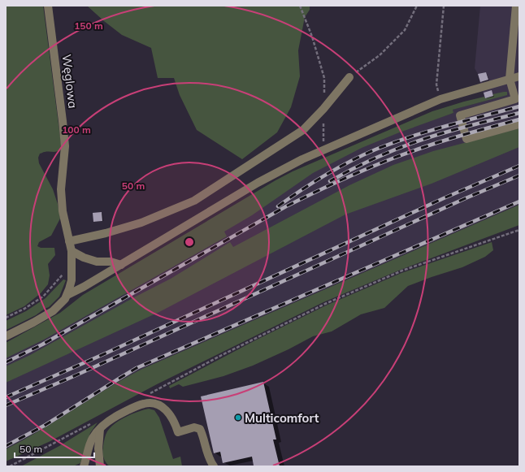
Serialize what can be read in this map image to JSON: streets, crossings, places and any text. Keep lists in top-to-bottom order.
{
  "streets": {
    "street": ["Węglowa"]
  },
  "places": ["Multicomfort"],
  "scale_bar": "50 m",
  "rings": ["150 m", "100 m", "50 m"]
}
